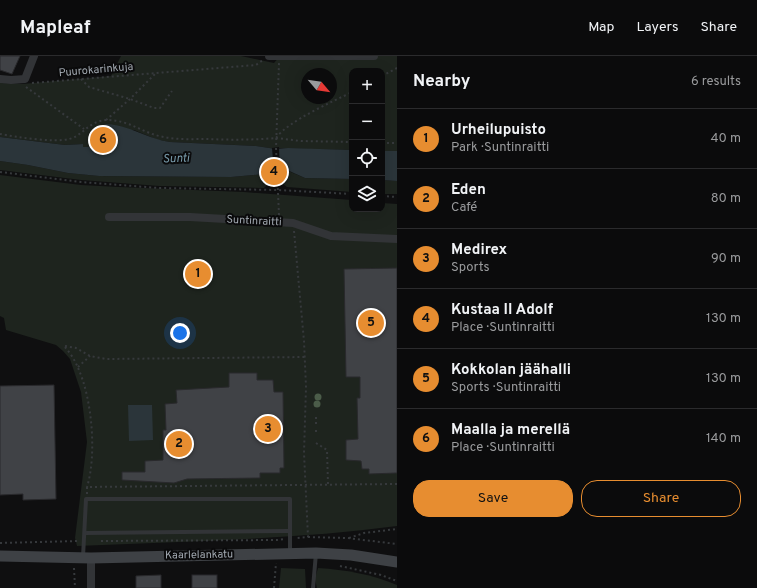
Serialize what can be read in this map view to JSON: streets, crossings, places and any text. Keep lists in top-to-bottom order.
{
  "streets": {
    "main road": ["Kaarlelankatu"],
    "street": ["Suntinraitti"],
    "path": ["Puurokarinkuja"]
  },
  "water": ["Sunti"],
  "north": "bottom right",
  "page": {
    "header": "Mapleaf",
    "nav": ["Map", "Layers", "Share"],
    "heading": ["Nearby", "6 results"],
    "map_buttons": ["+", "−"],
    "list": [
      {
        "mark": "1",
        "name": "Urheilupuisto",
        "note": "Park · Suntinraitti",
        "value": "40 m"
      },
      {
        "mark": "2",
        "name": "Eden",
        "note": "Café",
        "value": "80 m"
      },
      {
        "mark": "3",
        "name": "Medirex",
        "note": "Sports",
        "value": "90 m"
      },
      {
        "mark": "4",
        "name": "Kustaa II Adolf",
        "note": "Place · Suntinraitti",
        "value": "130 m"
      },
      {
        "mark": "5",
        "name": "Kokkolan jäähalli",
        "note": "Sports · Suntinraitti",
        "value": "130 m"
      },
      {
        "mark": "6",
        "name": "Maalla ja merellä",
        "note": "Place · Suntinraitti",
        "value": "140 m"
      }
    ],
    "pins": [
      "6",
      "4",
      "1",
      "5",
      "3",
      "2"
    ],
    "buttons": ["Save", "Share"]
  }
}
